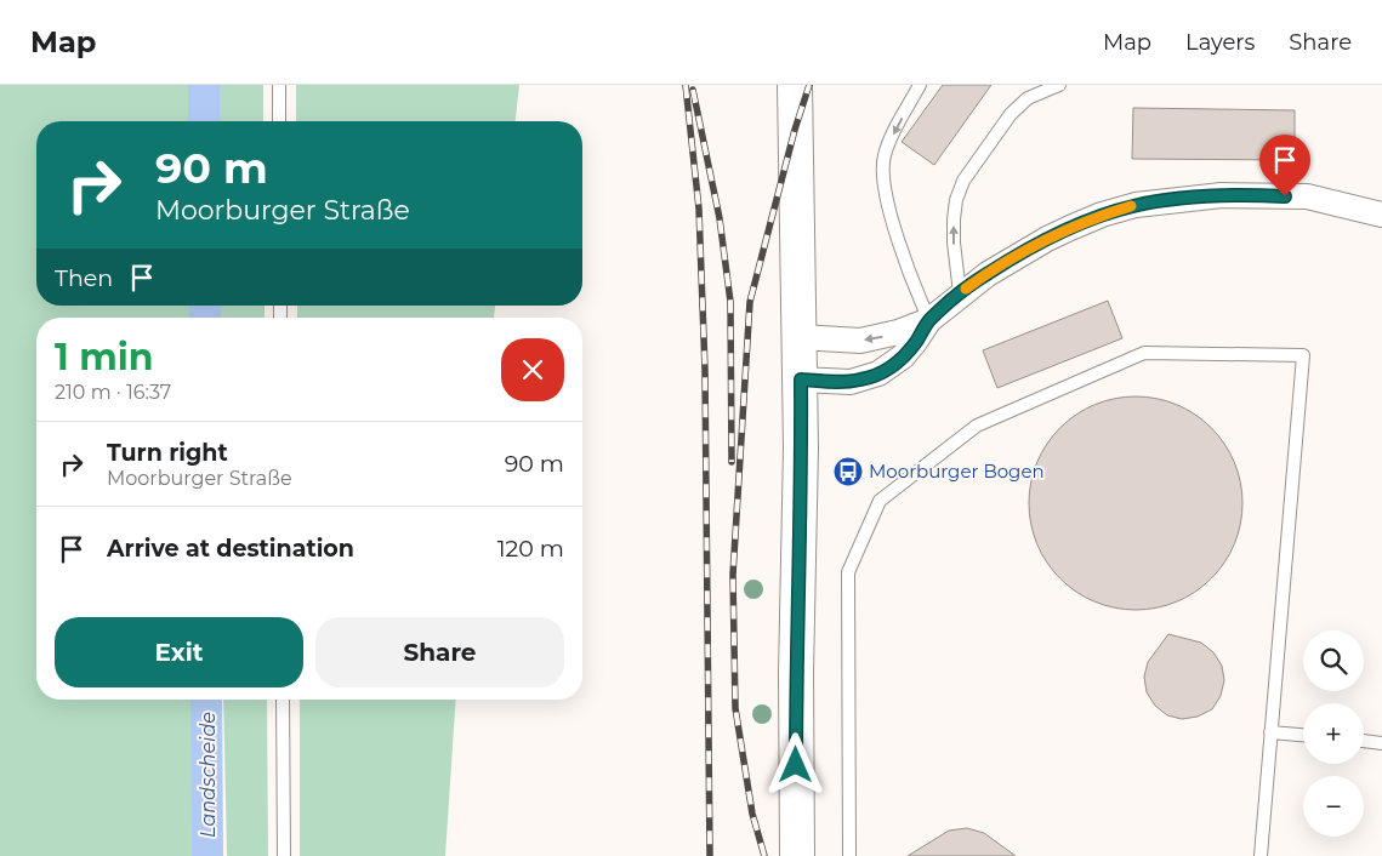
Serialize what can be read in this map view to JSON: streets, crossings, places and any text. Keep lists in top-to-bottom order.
{
  "water": ["Landscheide"],
  "places": {
    "bus stop": ["Moorburger Bogen"]
  },
  "page": {
    "header": "Map",
    "nav": ["Map", "Layers", "Share"],
    "turn": ["90 m", "Moorburger Straße"],
    "then": "Then",
    "heading": ["1 min", "210 m · 16:37"],
    "list": [
      {
        "name": "Turn right",
        "note": "Moorburger Straße",
        "value": "90 m"
      },
      {
        "name": "Arrive at destination",
        "value": "120 m"
      }
    ],
    "buttons": ["Exit", "Share"],
    "map_buttons": ["+", "−"]
  }
}
